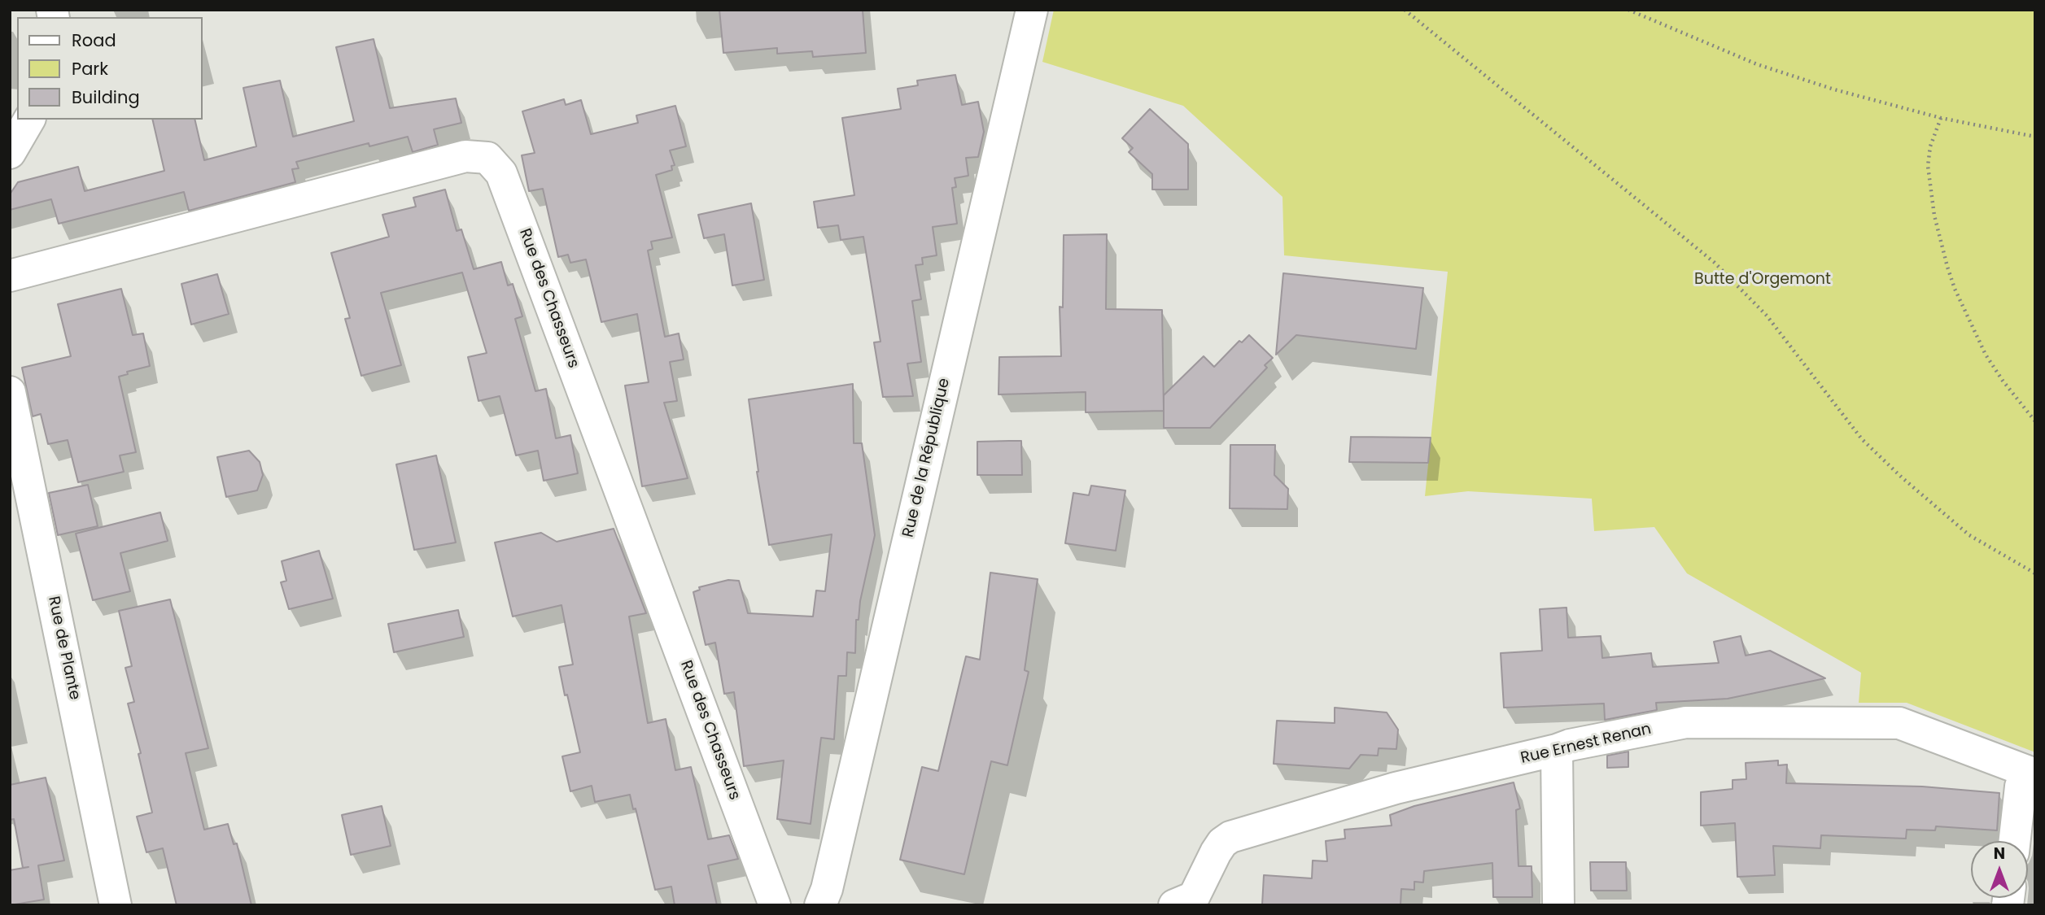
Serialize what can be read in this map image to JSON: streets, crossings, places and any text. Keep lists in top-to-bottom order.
{
  "streets": {
    "street": [
      "Rue des Chasseurs",
      "Rue de la République",
      "Rue de Plante",
      "Rue Ernest Renan"
    ]
  },
  "parks": ["Butte d'Orgemont"],
  "legend": ["Road", "Park", "Building"],
  "north": "top"
}
